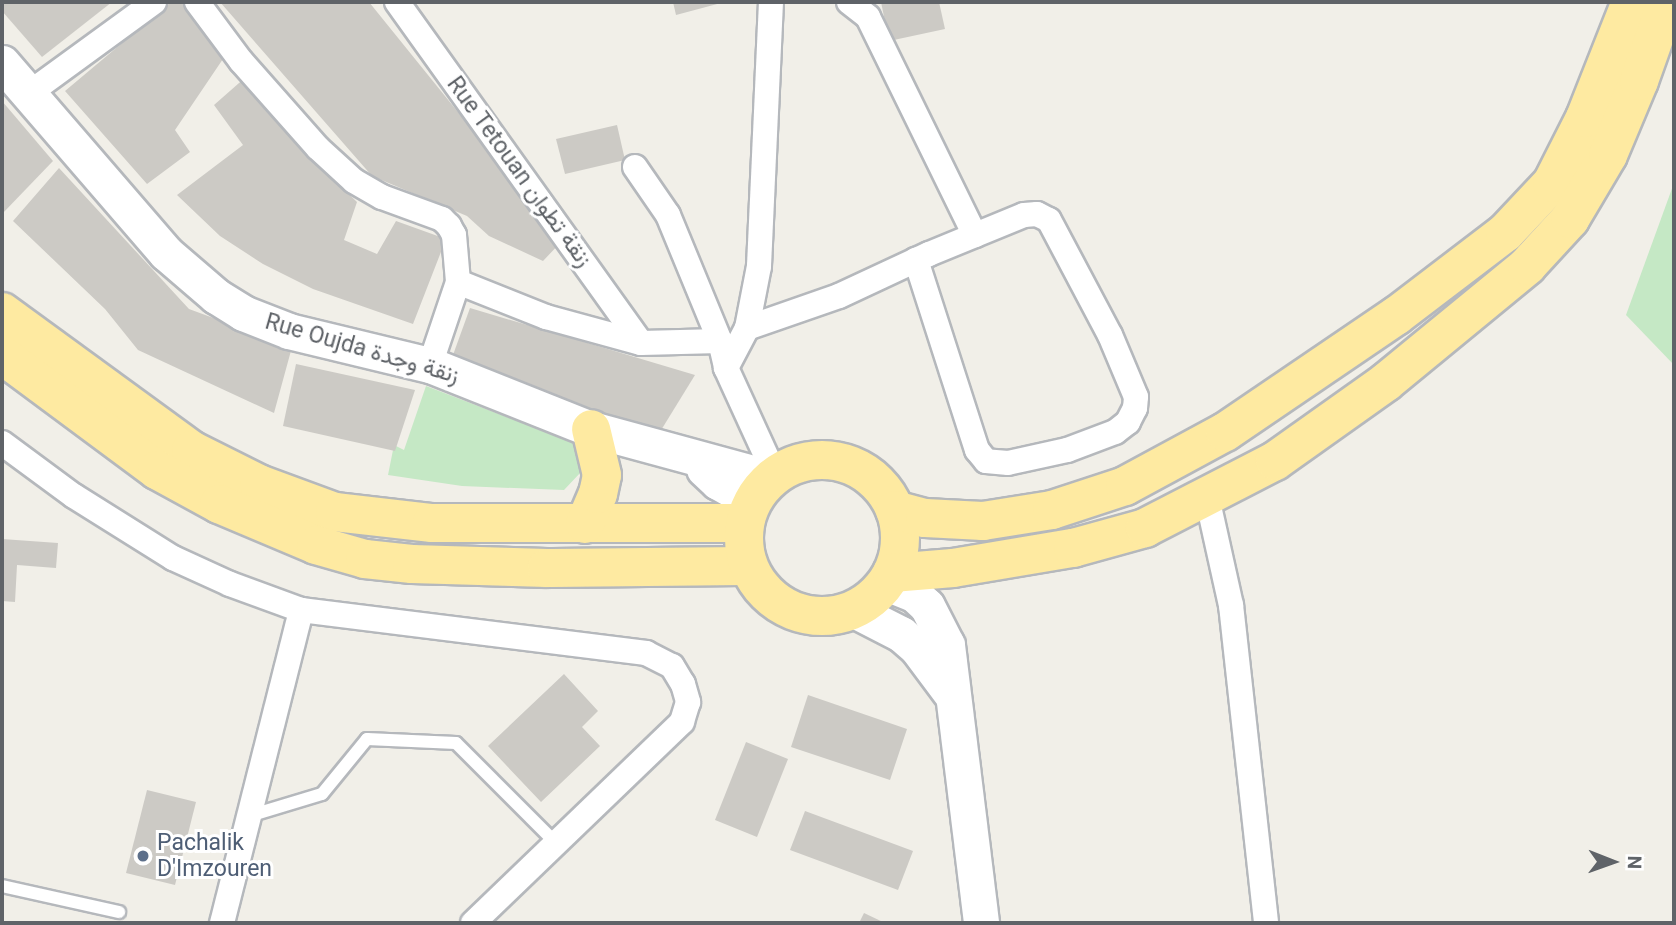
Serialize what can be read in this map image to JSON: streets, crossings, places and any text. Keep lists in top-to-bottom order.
{
  "streets": {
    "main road": ["Rue Oujda زنقة وجدة"],
    "street": ["Rue Tetouan زنقة تطوان"]
  },
  "places": ["Pachalik D'Imzouren"],
  "north": "right"
}
